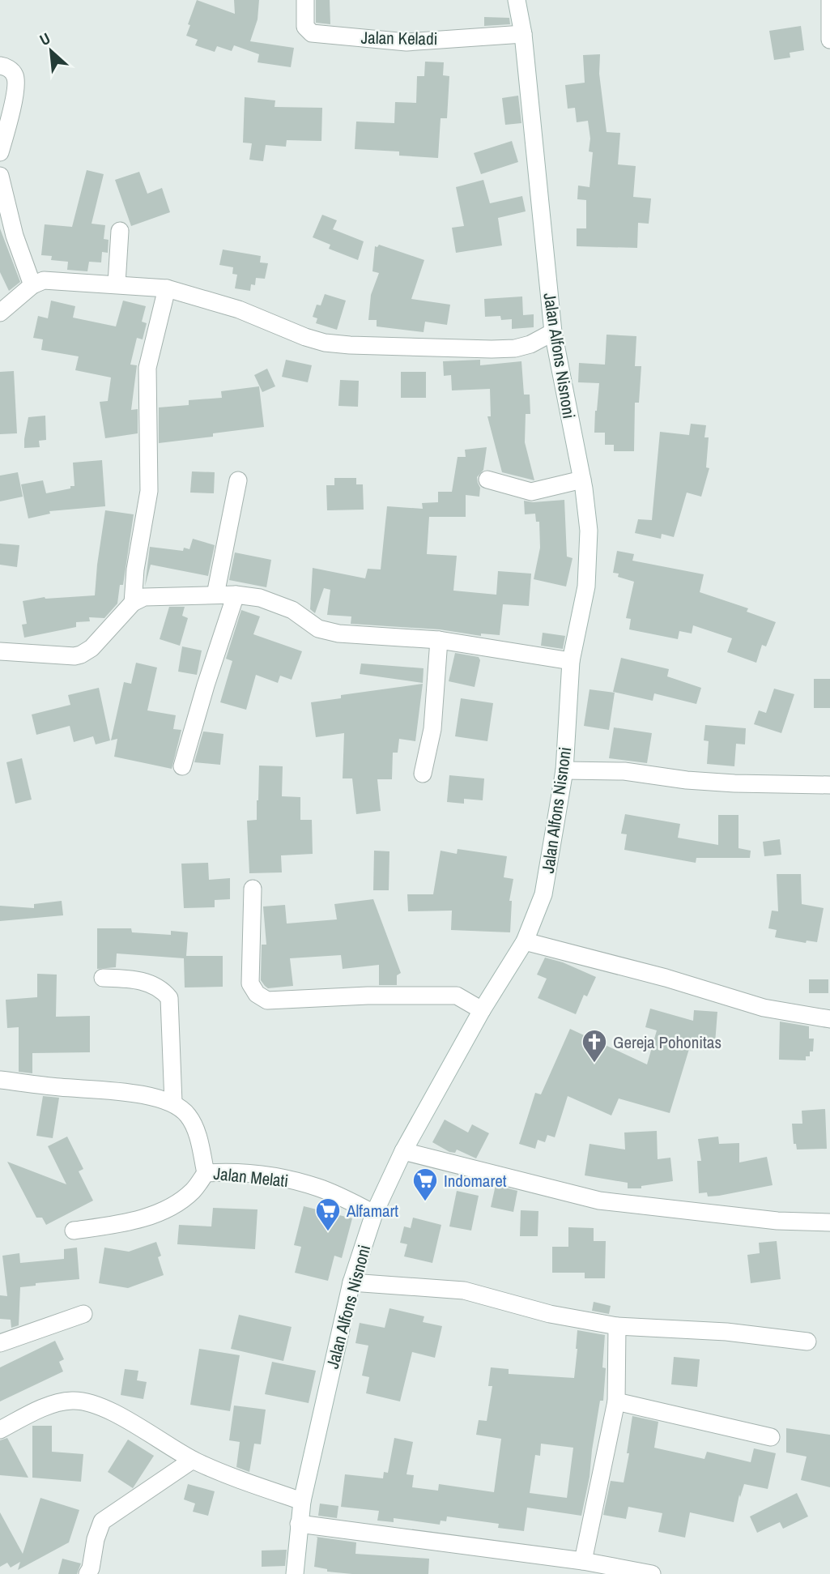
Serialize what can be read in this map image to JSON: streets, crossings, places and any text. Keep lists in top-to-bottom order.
{
  "streets": {
    "street": ["Jalan Keladi", "Jalan Alfons Nisnoni", "Jalan Melati"]
  },
  "crossings": [
    ["Jalan Keladi", "Jalan Alfons Nisnoni"],
    ["Jalan Alfons Nisnoni", "Jalan Melati"]
  ],
  "places": {
    "church": ["Gereja Pohonitas"],
    "supermarket": ["Indomaret", "Alfamart"]
  },
  "north": "top left"
}
